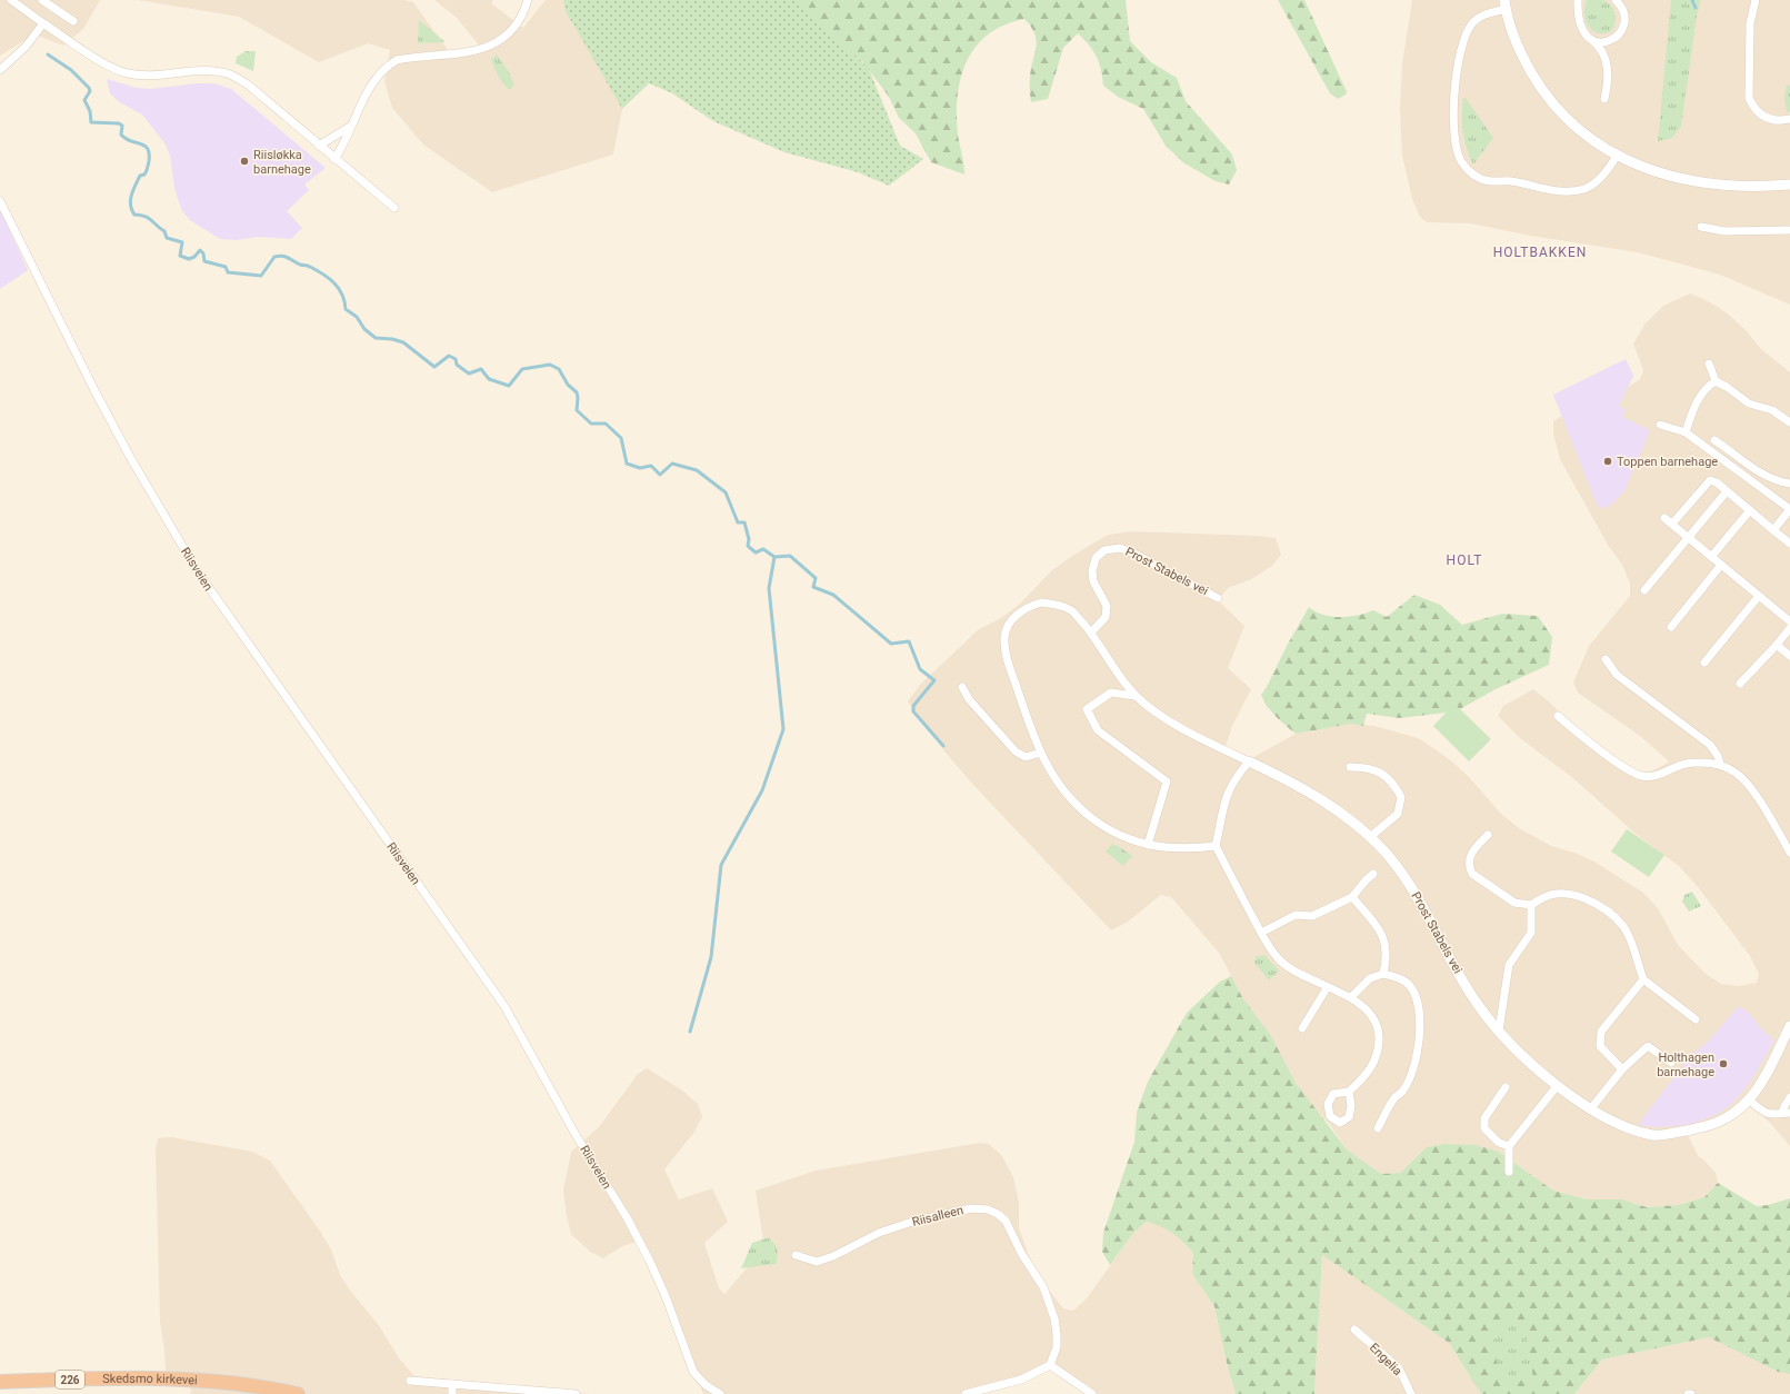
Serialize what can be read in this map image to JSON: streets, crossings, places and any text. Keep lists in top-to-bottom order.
{
  "streets": {
    "highway": ["226", "Skedsmo kirkevei"],
    "street": [
      "Riisveien",
      "Prost Stabels vei",
      "Riisalleen",
      "Engelia"
    ]
  },
  "districts": ["HOLTBAKKEN", "HOLT"],
  "places": ["Riisløkka barnehage", "Toppen barnehage", "Holthagen barnehage"]
}
